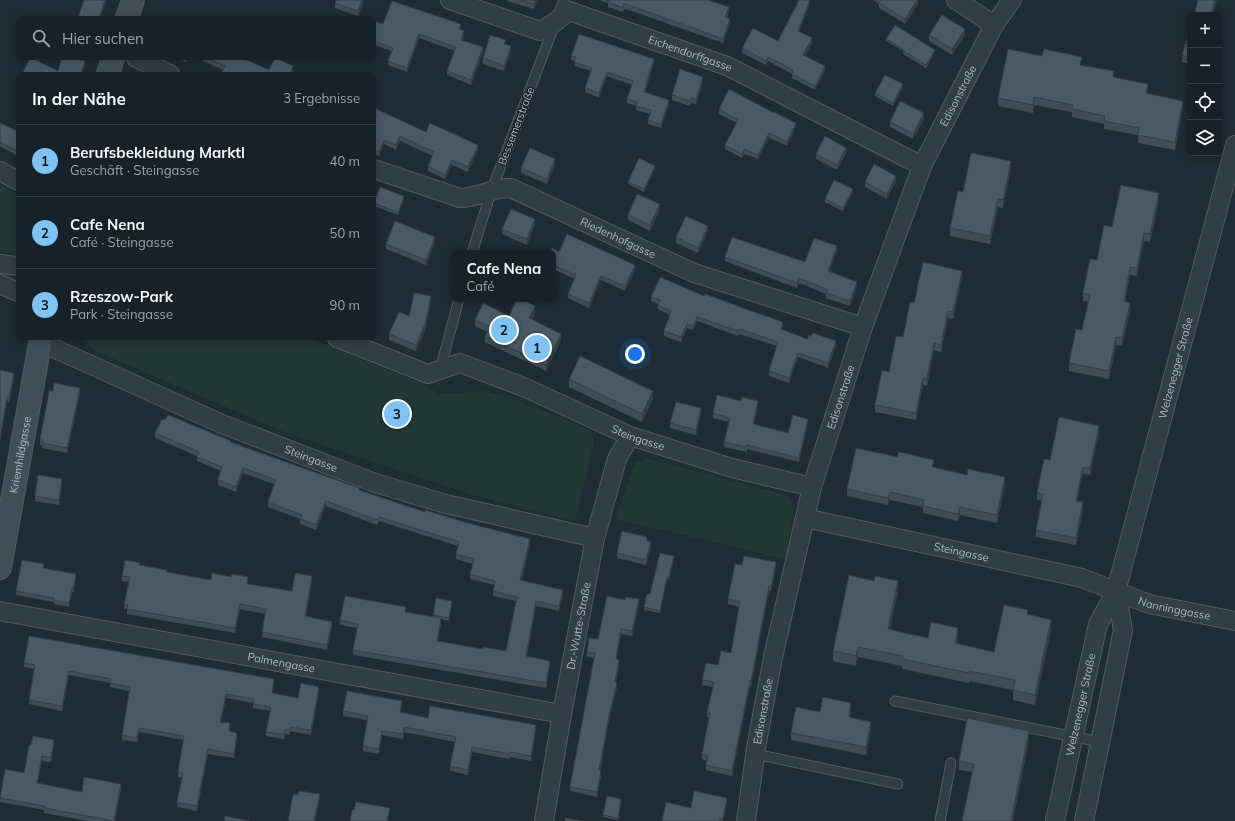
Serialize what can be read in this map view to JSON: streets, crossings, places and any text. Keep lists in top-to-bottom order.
{
  "streets": {
    "street": [
      "Eichendorffgasse",
      "Edisonstraße",
      "Riedenhofgasse",
      "Welzenegger Straße",
      "Steingasse",
      "Kriemhildgasse",
      "Nanninggasse",
      "Dr.-Wutte-Straße",
      "Palmengasse"
    ],
    "lane": ["Bessemerstraße"]
  },
  "crossings": [
    ["Eichendorffgasse", "Edisonstraße"],
    ["Eichendorffgasse", "Bessemerstraße"],
    ["Edisonstraße", "Riedenhofgasse"],
    ["Edisonstraße", "Steingasse"],
    ["Bessemerstraße", "Riedenhofgasse"],
    ["Welzenegger Straße", "Steingasse"],
    ["Welzenegger Straße", "Nanninggasse"],
    ["Steingasse", "Kriemhildgasse"],
    ["Steingasse", "Nanninggasse"],
    ["Steingasse", "Dr.-Wutte-Straße"],
    ["Dr.-Wutte-Straße", "Palmengasse"]
  ],
  "page": {
    "map_buttons": ["+", "−"],
    "search": "Hier suchen",
    "heading": ["In der Nähe", "3 Ergebnisse"],
    "list": [
      {
        "mark": "1",
        "name": "Berufsbekleidung Marktl",
        "note": "Geschäft · Steingasse",
        "value": "40 m"
      },
      {
        "mark": "2",
        "name": "Cafe Nena",
        "note": "Café · Steingasse",
        "value": "50 m"
      },
      {
        "mark": "3",
        "name": "Rzeszow-Park",
        "note": "Park · Steingasse",
        "value": "90 m"
      }
    ],
    "popup": ["Cafe Nena", "Café"],
    "pins": ["2", "1", "3"]
  }
}
